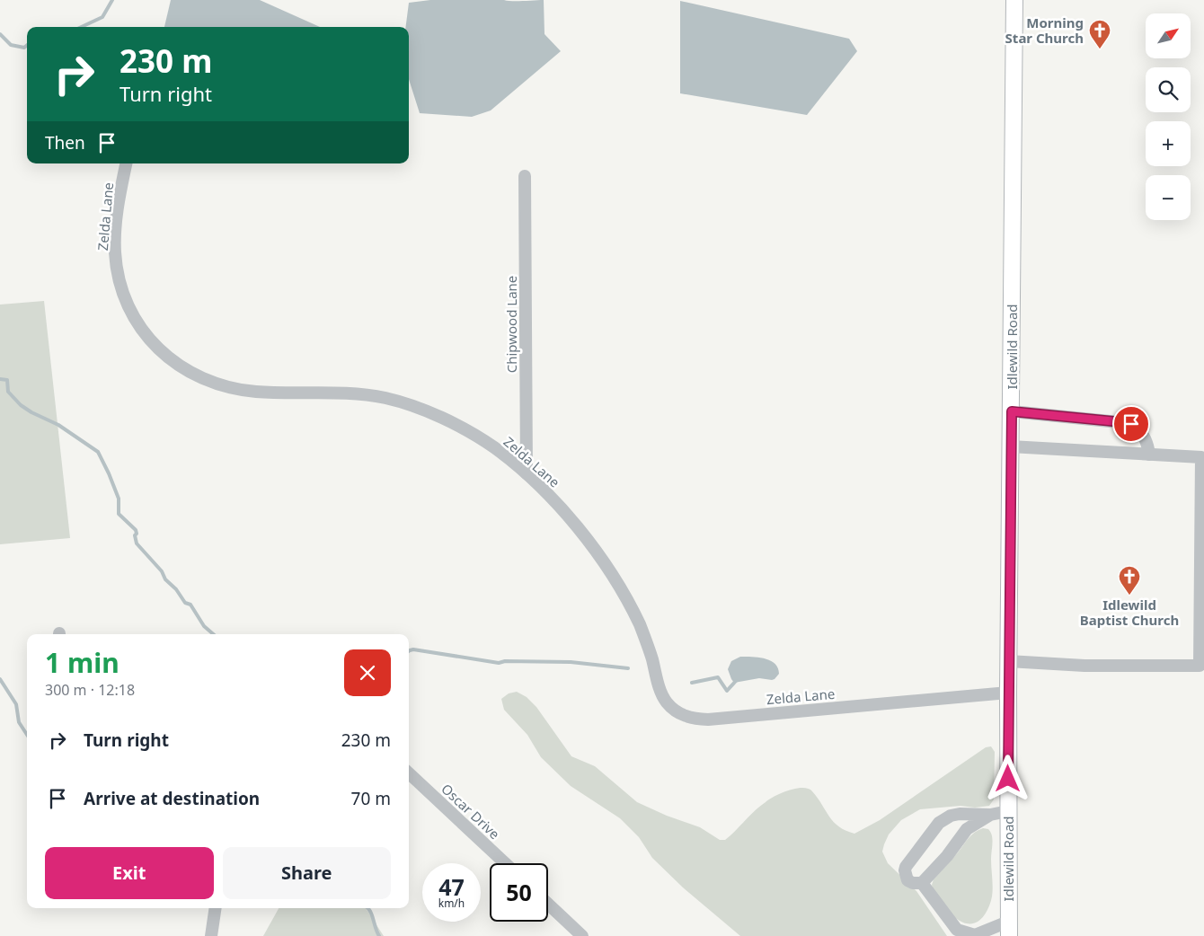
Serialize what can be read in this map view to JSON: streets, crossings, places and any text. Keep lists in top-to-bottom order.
{
  "streets": {
    "main road": ["Idlewild Road"],
    "street": ["Zelda Lane", "Chipwood Lane", "Oscar Drive"]
  },
  "crossings": [
    ["Zelda Lane", "Chipwood Lane"],
    ["Zelda Lane", "Idlewild Road"]
  ],
  "places": {
    "church": ["Morning Star Church", "Idlewild Baptist Church"]
  },
  "north": "top right",
  "page": {
    "map_buttons": ["+", "−"],
    "turn": ["230 m", "Turn right"],
    "then": "Then",
    "heading": ["1 min", "300 m · 12:18"],
    "list": [
      {
        "name": "Turn right",
        "value": "230 m"
      },
      {
        "name": "Arrive at destination",
        "value": "70 m"
      }
    ],
    "buttons": ["Exit", "Share"],
    "speed": "47 km/h",
    "limit": "50"
  }
}
